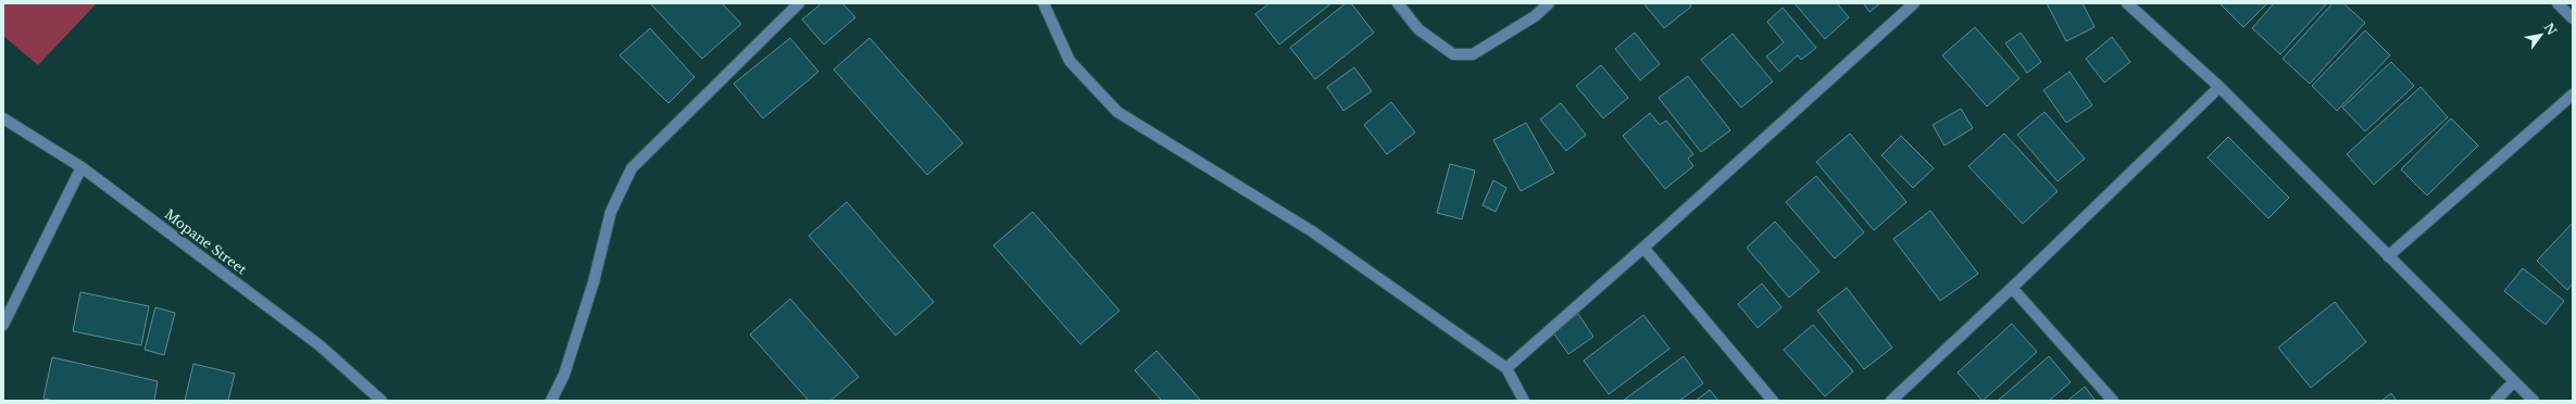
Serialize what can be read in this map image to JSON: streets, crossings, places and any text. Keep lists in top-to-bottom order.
{
  "streets": {
    "street": ["Mopane Street"]
  },
  "north": "top right"
}
